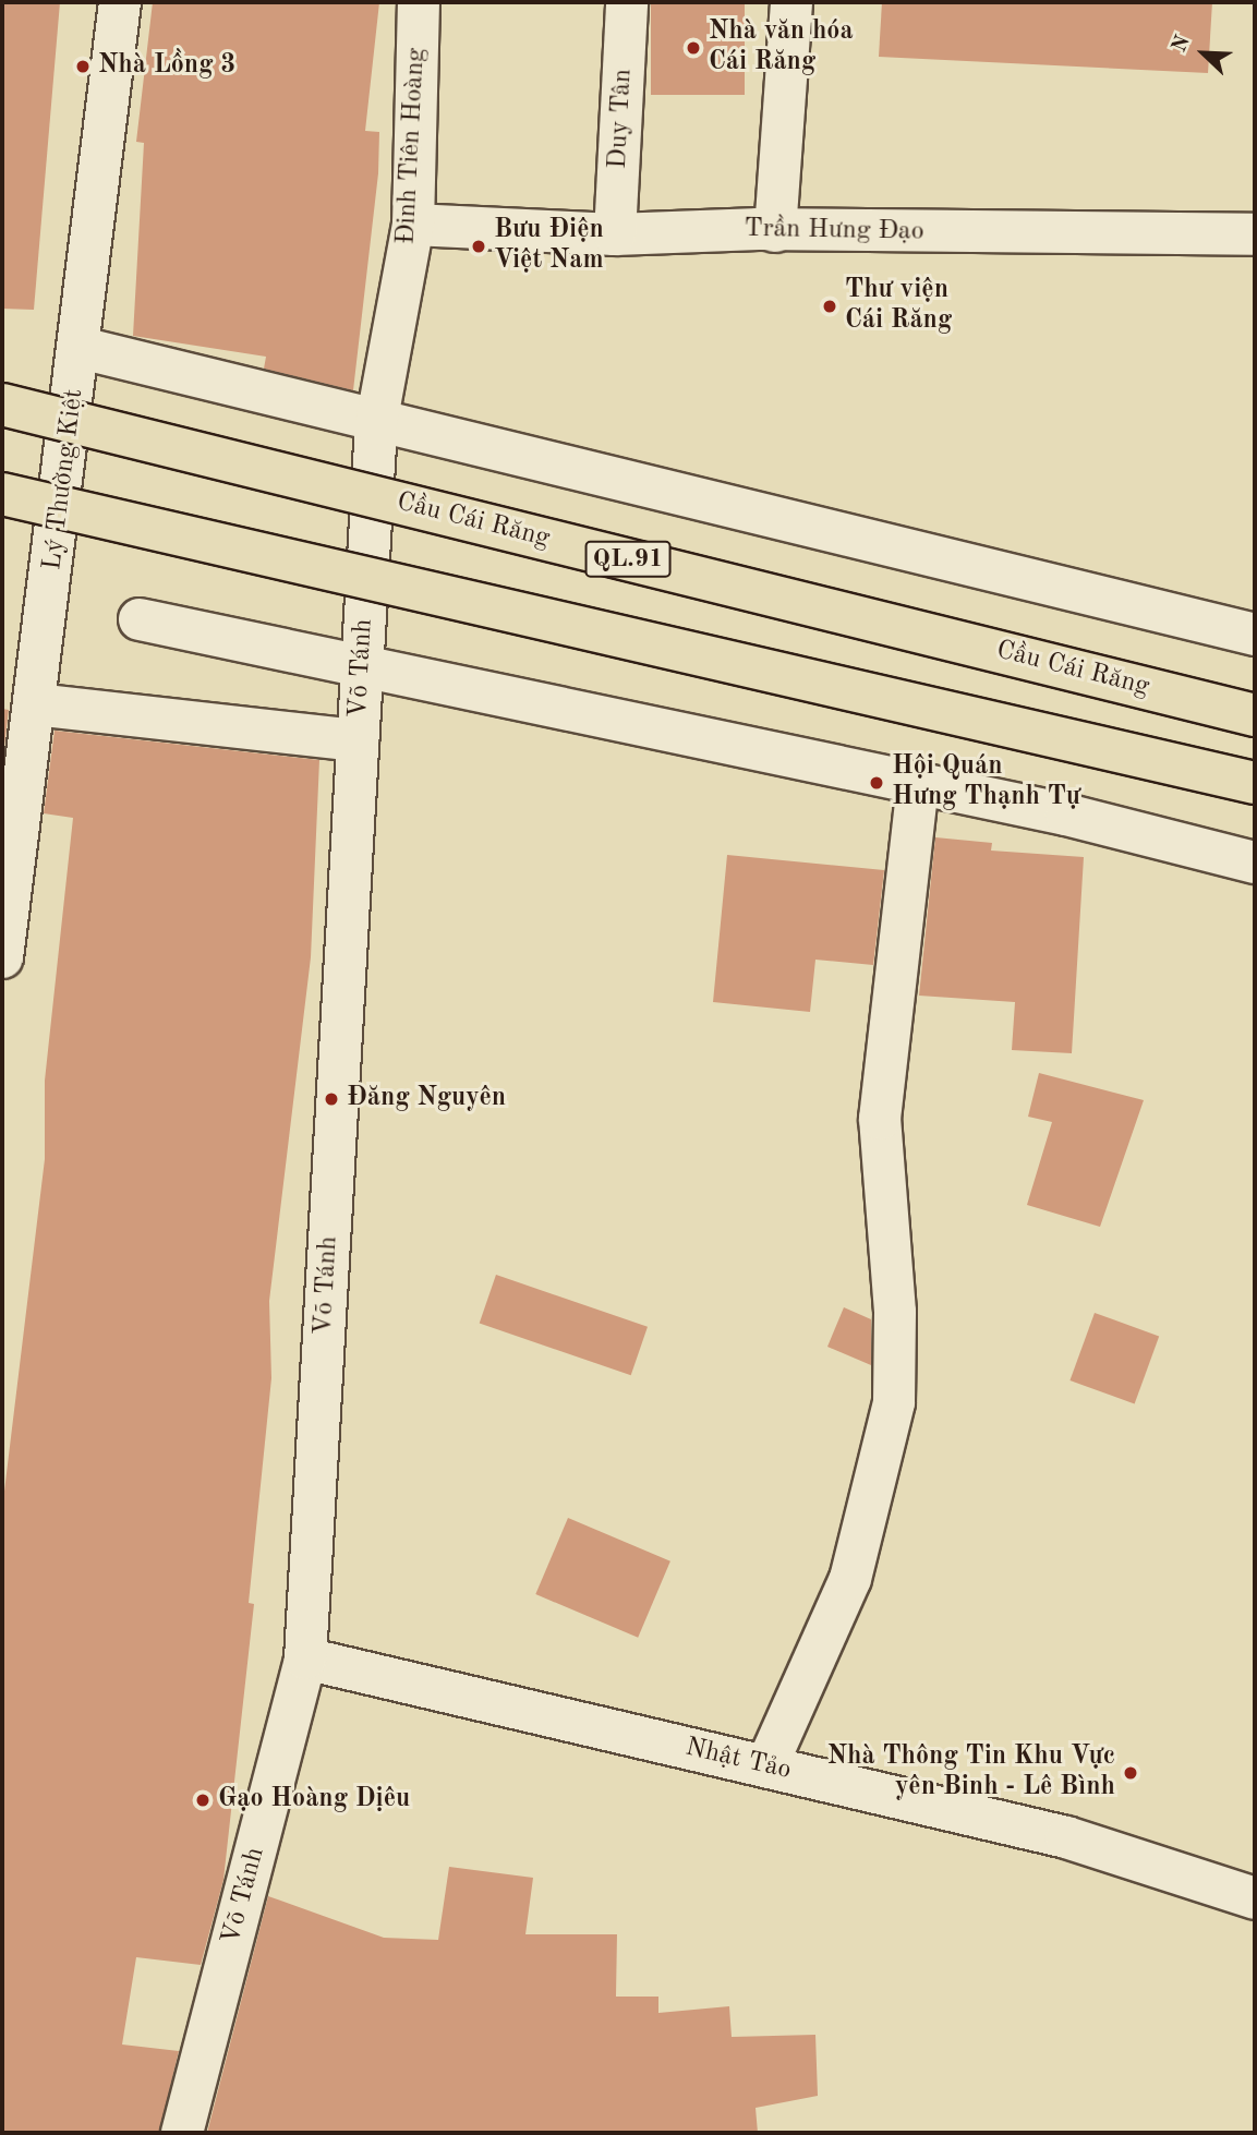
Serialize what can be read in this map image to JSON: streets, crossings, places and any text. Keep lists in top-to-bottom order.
{
  "streets": {
    "highway": ["Cầu Cái Răng", "QL.91"],
    "street": [
      "Duy Tân",
      "Đinh Tiên Hoàng",
      "Trần Hưng Đạo",
      "Lý Thường Kiệt",
      "Võ Tánh",
      "Nhật Tảo"
    ]
  },
  "crossings": [
    ["Duy Tân", "Trần Hưng Đạo"],
    ["Đinh Tiên Hoàng", "Trần Hưng Đạo"],
    ["Đinh Tiên Hoàng", "Võ Tánh"],
    ["Võ Tánh", "Nhật Tảo"]
  ],
  "places": [
    "Nhà văn hóa Cái Răng",
    "Nhà Lồng 3",
    "Bưu Điện Việt Nam",
    "Thư viện Cái Răng",
    "Hội Quán Hưng Thạnh Tự",
    "Đăng Nguyên",
    "Nhà Thông Tin Khu Vực yên Binh - Lê Bình",
    "Gạo Hoàng Dịêu"
  ],
  "north": "top left"
}
